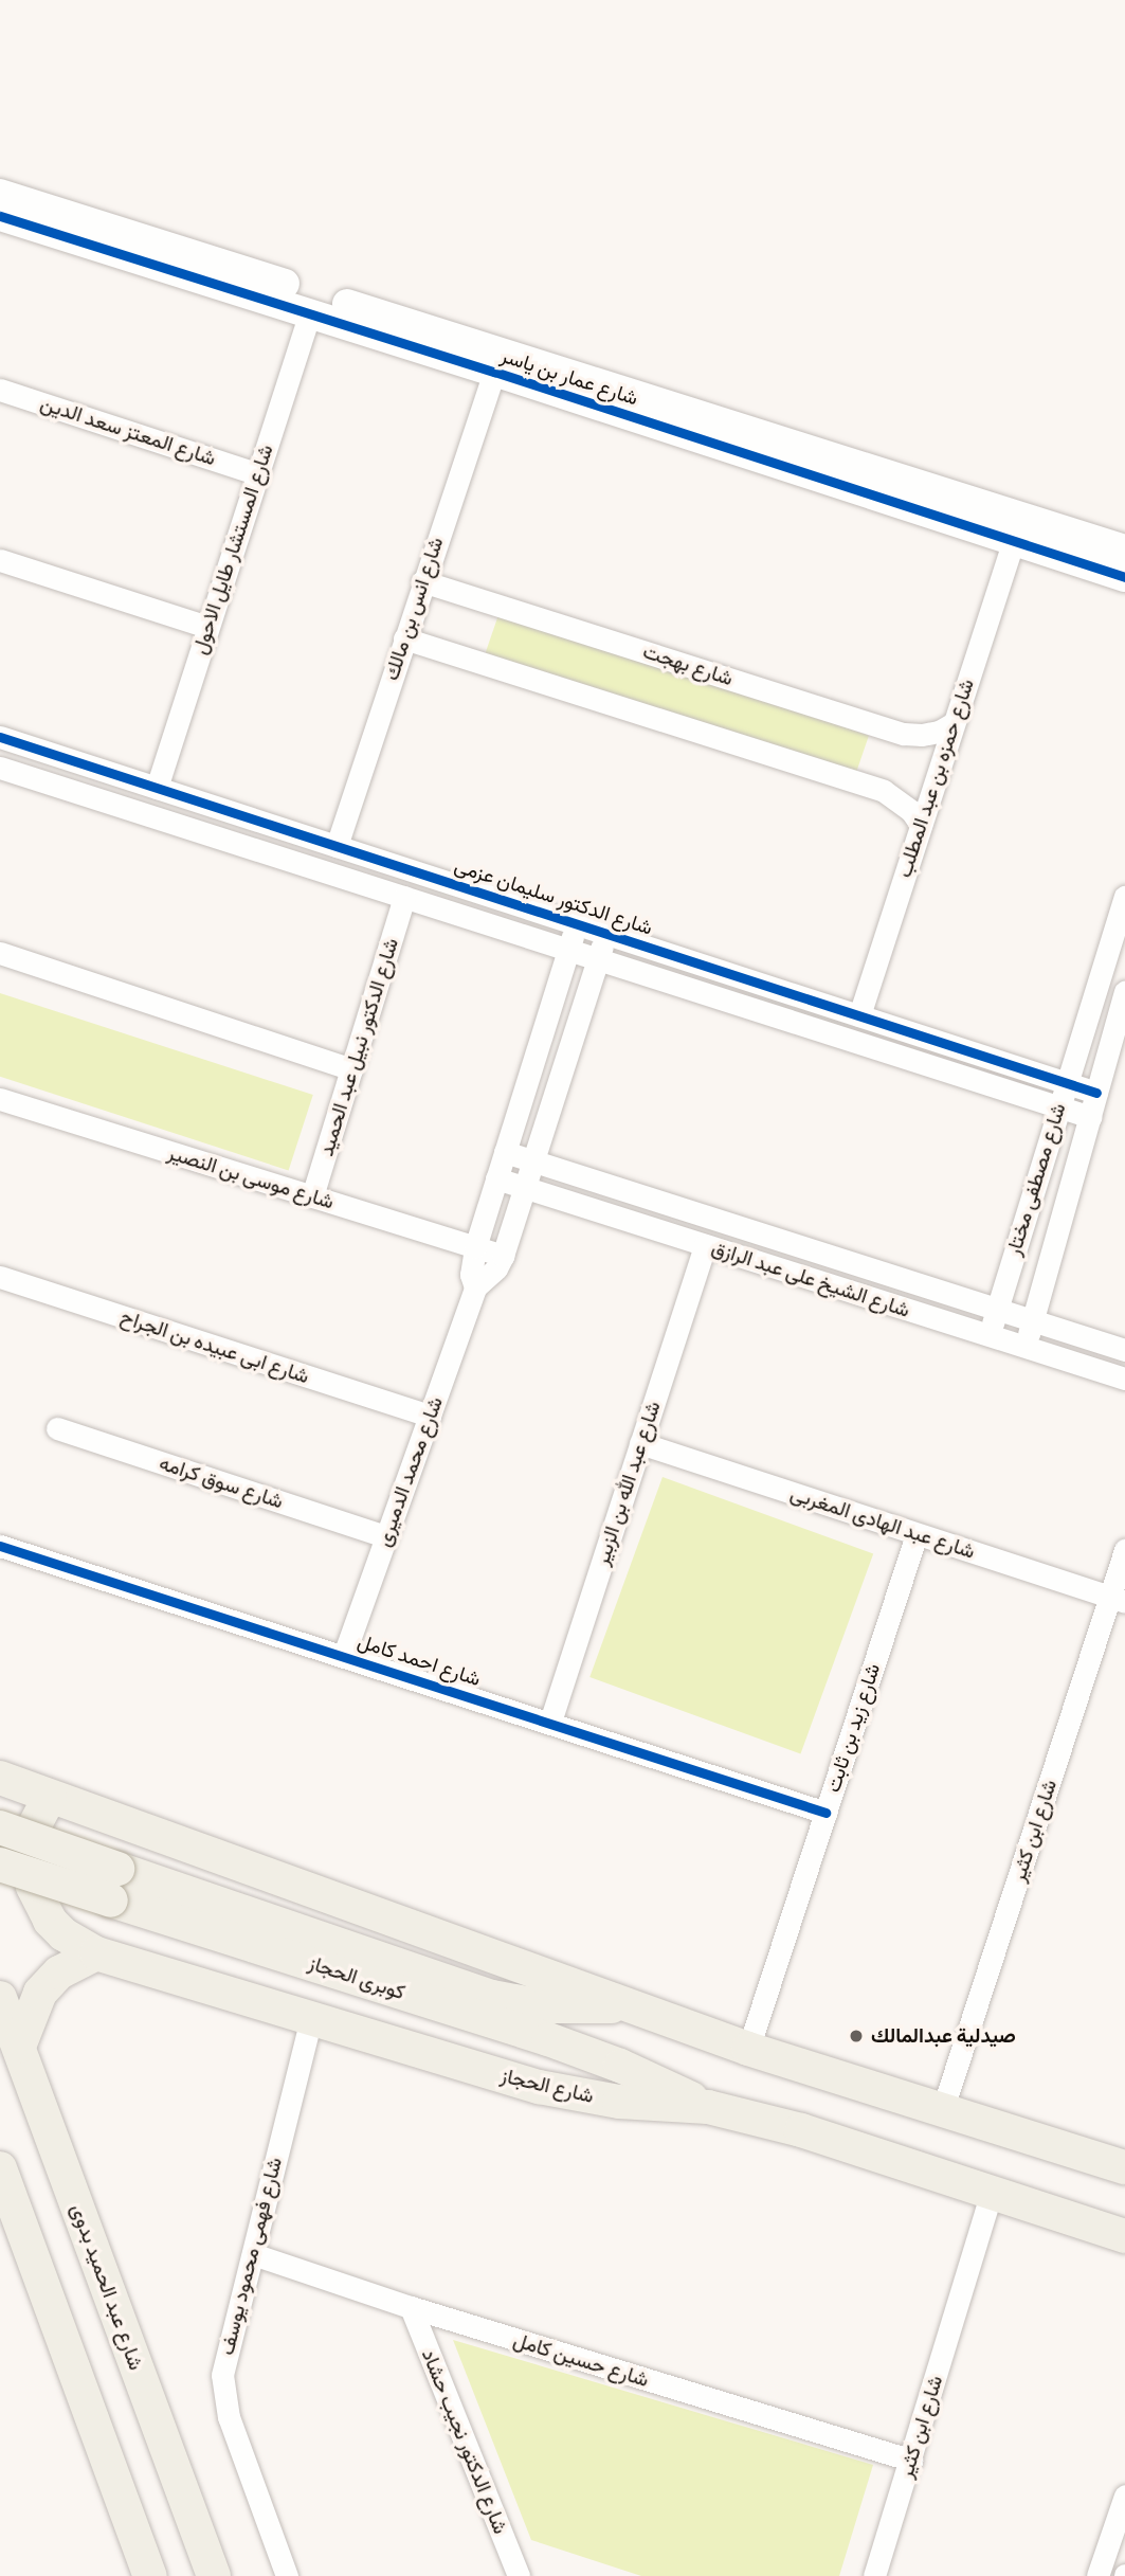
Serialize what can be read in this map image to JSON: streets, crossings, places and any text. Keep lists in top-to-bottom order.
{
  "streets": {
    "main road": ["كوبرى الحجاز", "شارع الحجاز", "شارع عبد الحميد بدوى"],
    "street": [
      "شارع عمار بن ياسر",
      "شارع المعتز سعد الدين",
      "شارع المستشار طايل الاحول",
      "شارع انس بن مالك",
      "شارع بهجت",
      "شارع حمزه بن عبد المطلب",
      "شارع الدكتور سليمان عزمى",
      "شارع الدكتور نبيل عبد الحميد",
      "شارع موسى بن النصير",
      "شارع مصطفى مختار",
      "شارع الشيخ على عبد الرازق",
      "شارع ابى عبيده بن الجراح",
      "شارع محمد الدميرى",
      "شارع سوق كرامه",
      "شارع عبد الله بن الزبير",
      "شارع عبد الهادى المغربى",
      "شارع احمد كامل",
      "شارع زيد بن ثابت",
      "شارع ابن كثير",
      "شارع فهمى محمود يوسف",
      "شارع حسين كامل",
      "شارع الدكتور نجيب حشاد"
    ]
  },
  "crossings": [
    ["شارع عمار بن ياسر", "شارع المستشار طايل الاحول"],
    ["شارع عمار بن ياسر", "شارع انس بن مالك"],
    ["شارع عمار بن ياسر", "شارع حمزه بن عبد المطلب"],
    ["شارع المعتز سعد الدين", "شارع المستشار طايل الاحول"],
    ["شارع المستشار طايل الاحول", "شارع الدكتور سليمان عزمى"],
    ["شارع انس بن مالك", "شارع بهجت"],
    ["شارع انس بن مالك", "شارع الدكتور سليمان عزمى"],
    ["شارع بهجت", "شارع حمزه بن عبد المطلب"],
    ["شارع حمزه بن عبد المطلب", "شارع الدكتور سليمان عزمى"],
    ["شارع الدكتور سليمان عزمى", "شارع مصطفى مختار"],
    ["شارع الدكتور سليمان عزمى", "شارع محمد الدميرى"],
    ["شارع الدكتور نبيل عبد الحميد", "شارع موسى بن النصير"],
    ["شارع موسى بن النصير", "شارع محمد الدميرى"],
    ["شارع مصطفى مختار", "شارع الشيخ على عبد الرازق"],
    ["شارع الشيخ على عبد الرازق", "شارع محمد الدميرى"],
    ["شارع الشيخ على عبد الرازق", "شارع عبد الله بن الزبير"],
    ["شارع ابى عبيده بن الجراح", "شارع محمد الدميرى"],
    ["شارع محمد الدميرى", "شارع سوق كرامه"],
    ["شارع محمد الدميرى", "شارع احمد كامل"],
    ["شارع عبد الله بن الزبير", "شارع عبد الهادى المغربى"],
    ["شارع عبد الله بن الزبير", "شارع احمد كامل"],
    ["شارع عبد الهادى المغربى", "شارع زيد بن ثابت"],
    ["شارع عبد الهادى المغربى", "شارع ابن كثير"],
    ["شارع احمد كامل", "شارع زيد بن ثابت"],
    ["شارع ابن كثير", "شارع الحجاز"],
    ["شارع ابن كثير", "شارع حسين كامل"],
    ["كوبرى الحجاز", "شارع الحجاز"],
    ["شارع الحجاز", "شارع فهمى محمود يوسف"],
    ["شارع فهمى محمود يوسف", "شارع حسين كامل"],
    ["شارع حسين كامل", "شارع الدكتور نجيب حشاد"]
  ],
  "places": ["صيدلية عبدالمالك"]
}
